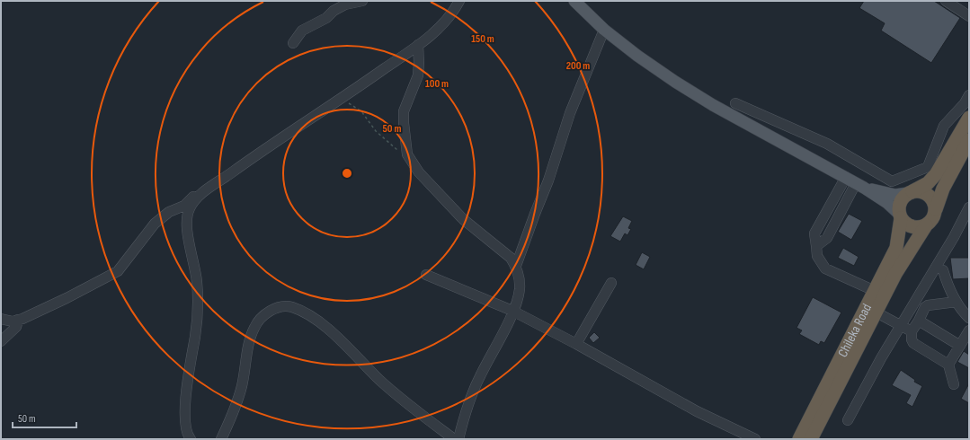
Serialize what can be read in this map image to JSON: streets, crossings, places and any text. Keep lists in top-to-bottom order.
{
  "streets": {
    "highway": ["Chileka Road"]
  },
  "scale_bar": "50 m",
  "rings": [
    "150 m",
    "200 m",
    "100 m",
    "50 m"
  ]
}
